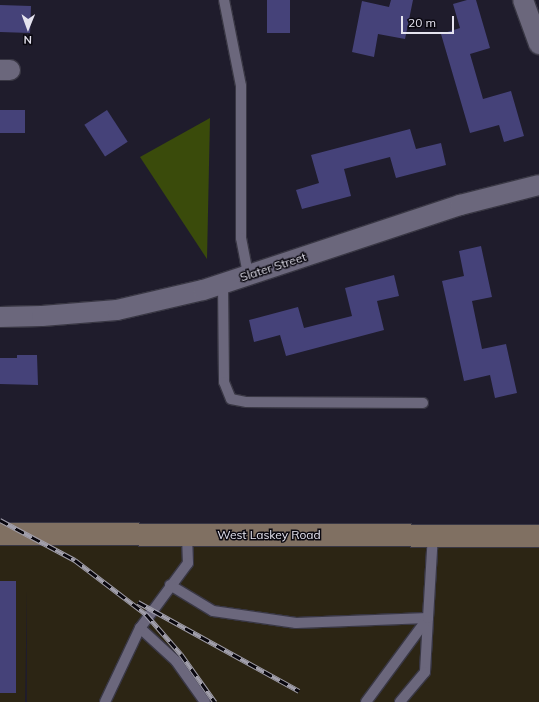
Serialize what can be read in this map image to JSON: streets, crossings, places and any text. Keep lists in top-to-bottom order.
{
  "streets": {
    "main road": ["West Laskey Road"],
    "street": ["Slater Street"]
  },
  "scale_bar": "20 m",
  "north": "bottom"
}
